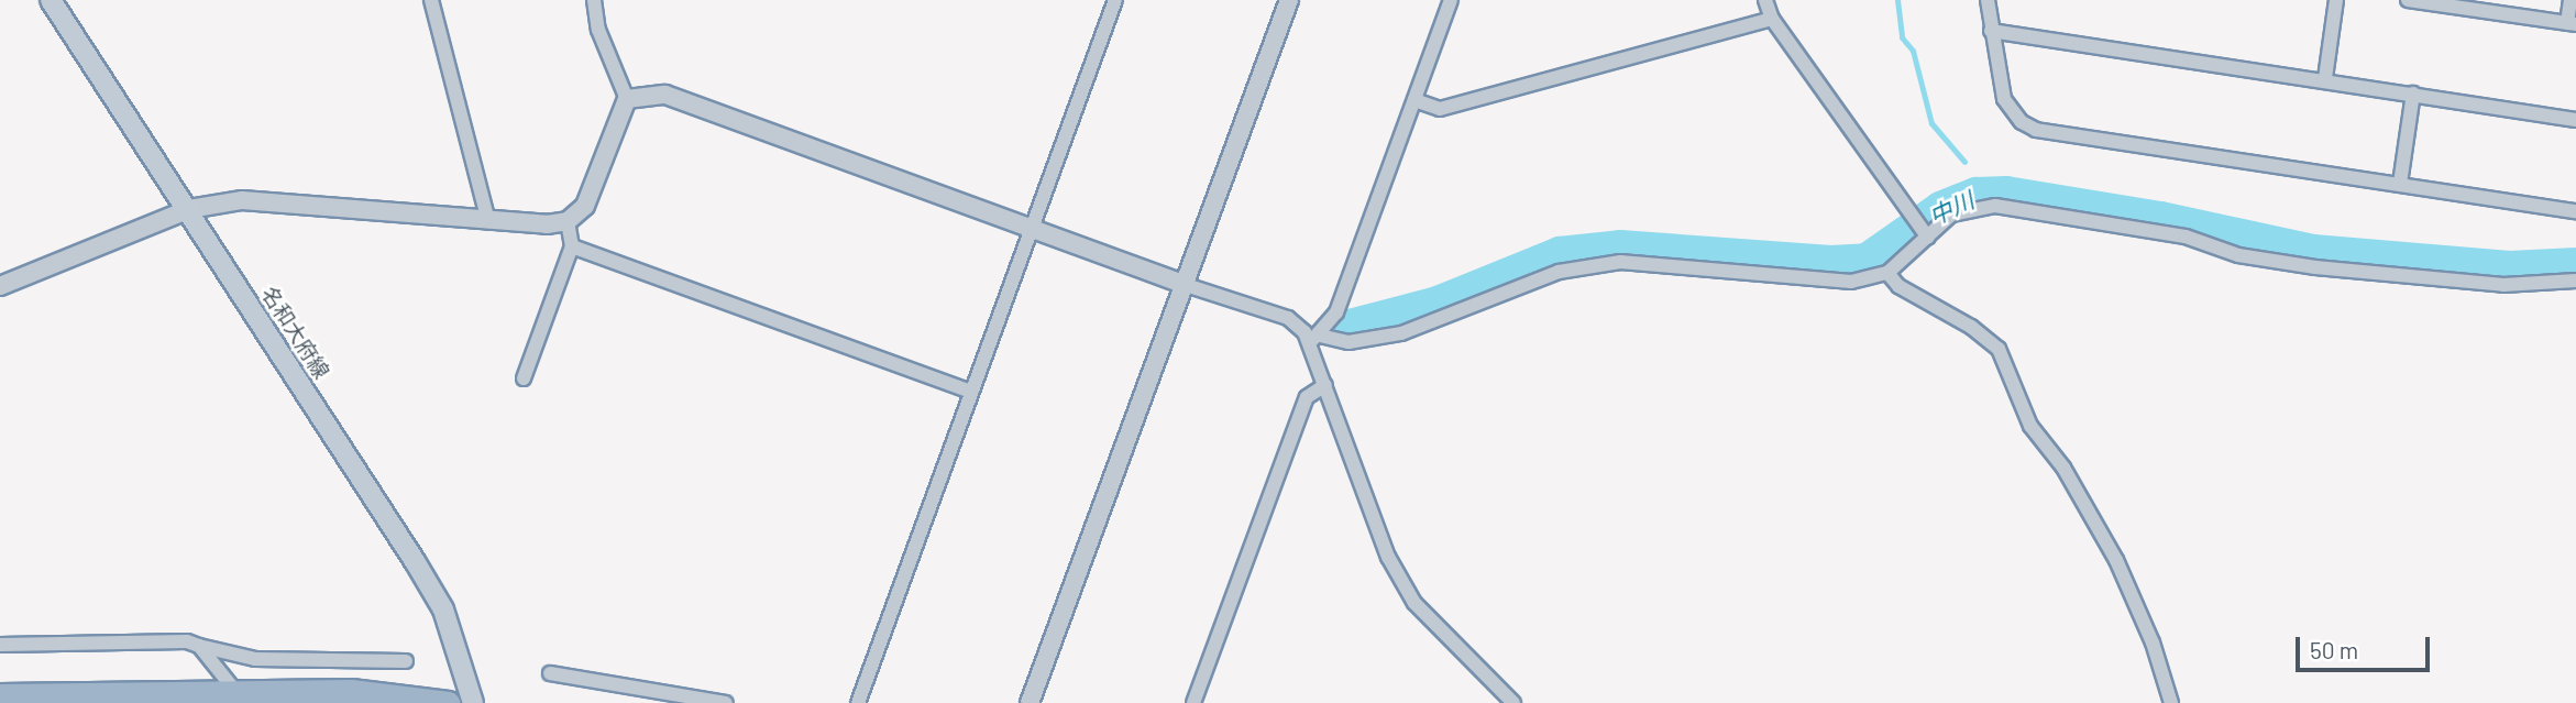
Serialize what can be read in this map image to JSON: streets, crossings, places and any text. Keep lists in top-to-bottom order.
{
  "streets": {
    "main road": ["名和大府線"]
  },
  "water": ["中川"],
  "scale_bar": "50 m"
}
